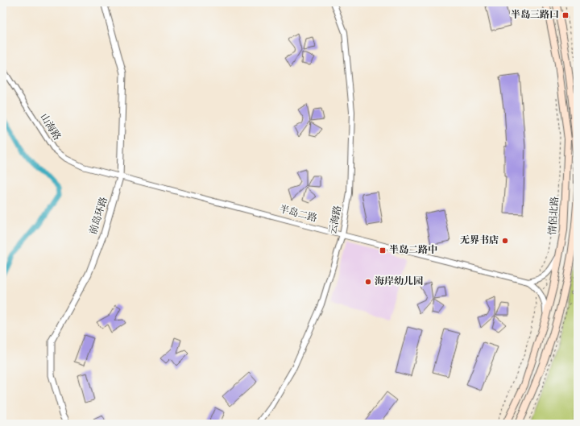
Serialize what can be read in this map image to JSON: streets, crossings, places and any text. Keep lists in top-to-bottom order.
{
  "streets": {
    "main road": ["情侶北路"],
    "street": [
      "山海路",
      "半岛二路",
      "前岛环路",
      "云海路"
    ]
  },
  "crossings": [
    ["山海路", "半岛二路"],
    ["山海路", "前岛环路"],
    ["半岛二路", "前岛环路"],
    ["半岛二路", "云海路"]
  ],
  "places": {
    "transit": ["半岛三路口", "半岛二路中"],
    "other": ["无界书店", "海岸幼儿园"]
  }
}
